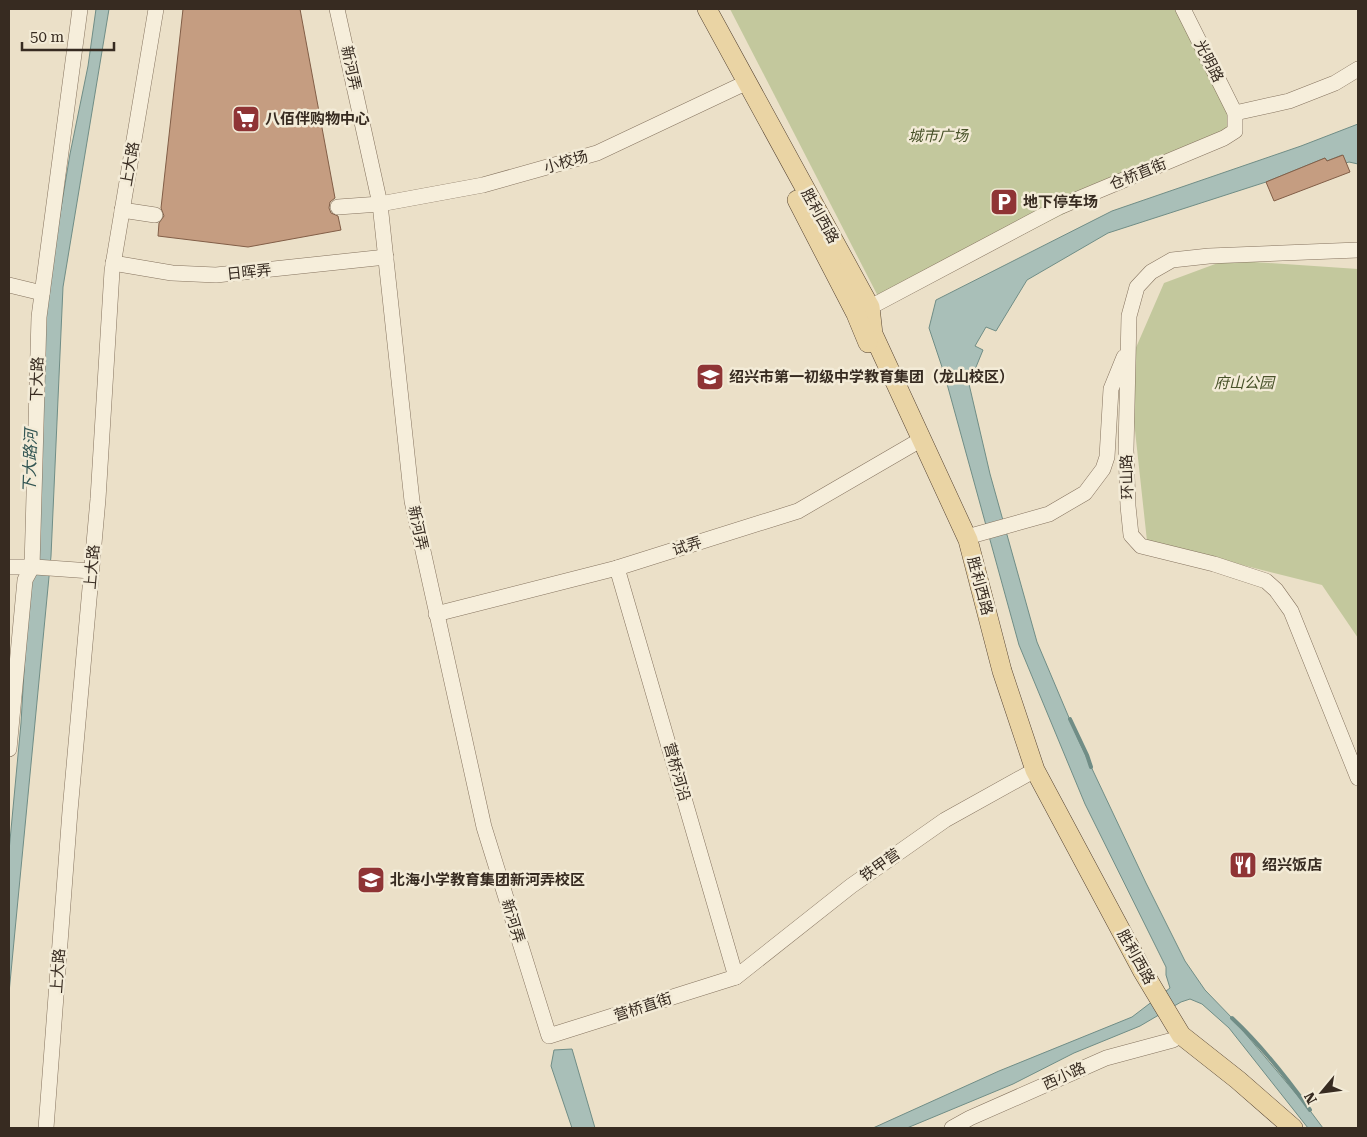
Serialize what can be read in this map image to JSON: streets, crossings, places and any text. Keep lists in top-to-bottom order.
{
  "streets": {
    "main road": ["胜利西路"],
    "street": [
      "光明路",
      "新河弄",
      "小校场",
      "上大路",
      "仓桥直街",
      "日晖弄",
      "下大路",
      "环山路",
      "试弄",
      "营桥河沿",
      "铁甲营",
      "营桥直街",
      "西小路"
    ]
  },
  "crossings": [
    ["光明路", "仓桥直街"],
    ["新河弄", "小校场"],
    ["新河弄", "日晖弄"],
    ["新河弄", "试弄"],
    ["新河弄", "营桥直街"],
    ["小校场", "胜利西路"],
    ["上大路", "日晖弄"],
    ["仓桥直街", "胜利西路"],
    ["胜利西路", "试弄"],
    ["胜利西路", "铁甲营"],
    ["胜利西路", "西小路"],
    ["试弄", "营桥河沿"],
    ["营桥河沿", "铁甲营"],
    ["营桥河沿", "营桥直街"],
    ["铁甲营", "营桥直街"]
  ],
  "water": ["下大路河"],
  "parks": ["城市广场", "府山公园"],
  "places": {
    "supermarket": ["八佰伴购物中心"],
    "parking": ["地下停车场"],
    "school or university": ["绍兴市第一初级中学教育集团（龙山校区）", "北海小学教育集团新河弄校区"],
    "restaurant": ["绍兴饭店"]
  },
  "scale_bar": "50 m",
  "north": "bottom left"
}
